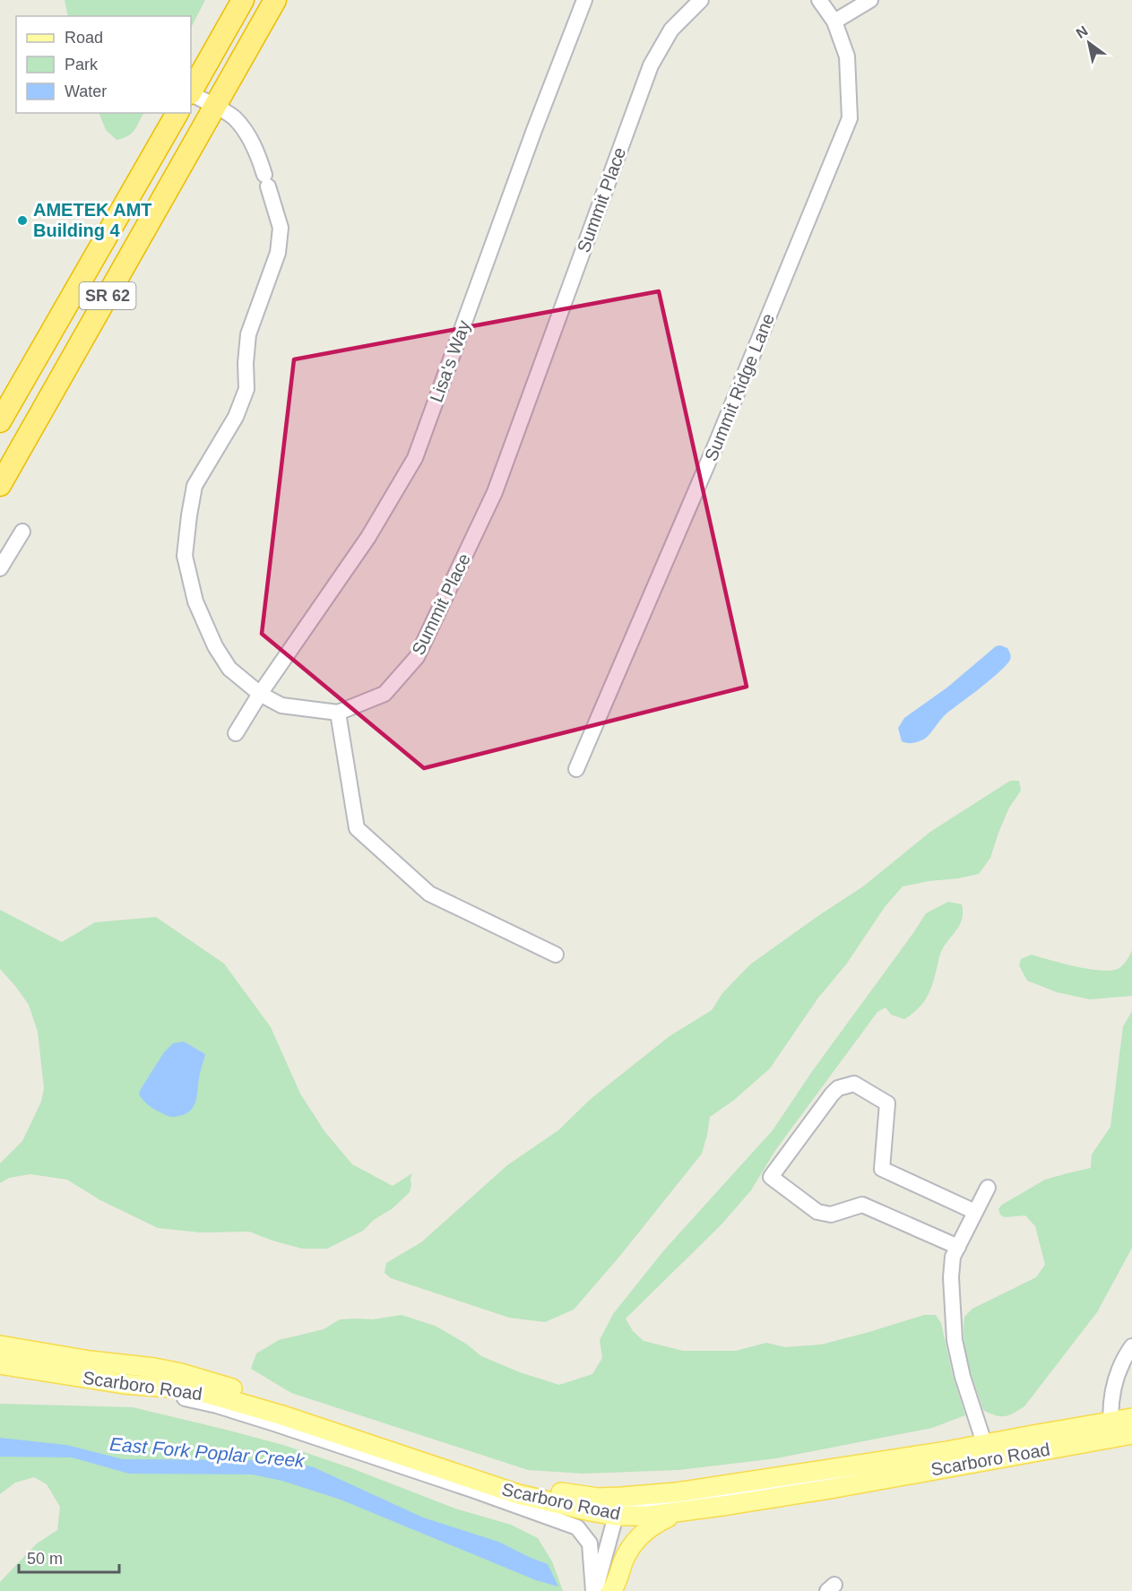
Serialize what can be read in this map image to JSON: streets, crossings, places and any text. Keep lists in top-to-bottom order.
{
  "streets": {
    "highway": ["SR 62"],
    "main road": ["Scarboro Road"],
    "street": ["Summit Place", "Lisa's Way", "Summit Ridge Lane"]
  },
  "crossings": [
    ["Summit Place", "SR 62"],
    ["Summit Place", "Lisa's Way"]
  ],
  "water": ["East Fork Poplar Creek"],
  "places": ["AMETEK AMT Building 4"],
  "legend": ["Road", "Park", "Water"],
  "scale_bar": "50 m",
  "north": "top left"
}
